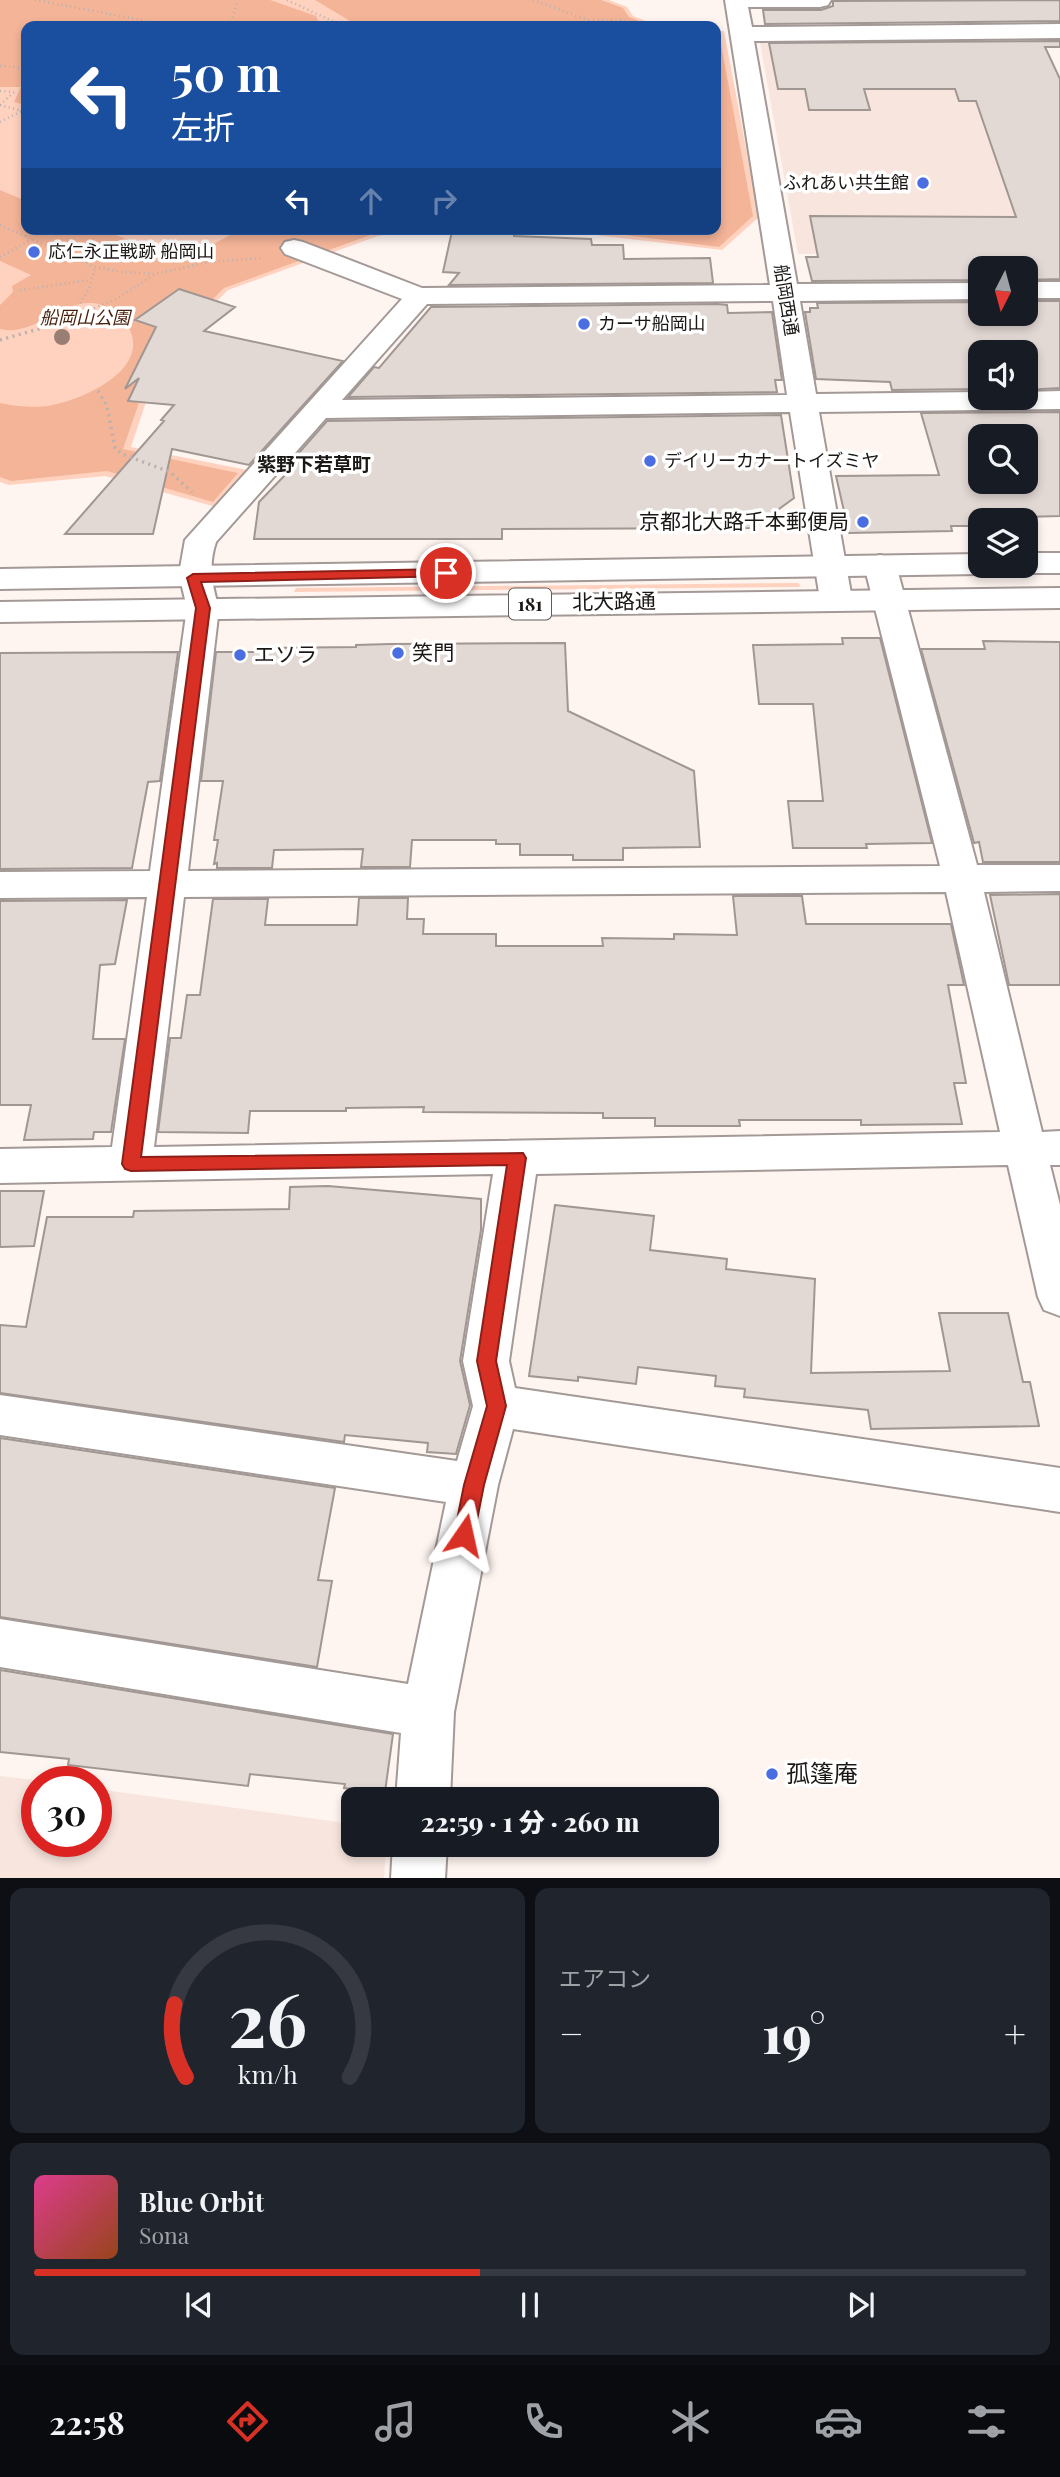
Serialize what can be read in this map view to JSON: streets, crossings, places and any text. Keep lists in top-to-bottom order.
{
  "streets": {
    "street": ["船岡西通", "北大路通", "181"]
  },
  "crossings": [
    ["船岡西通", "北大路通"]
  ],
  "districts": ["紫野下若草町"],
  "parks": ["船岡山公園"],
  "places": [
    "ふれあい共生館",
    "応仁永正戦跡 船岡山",
    "カーサ船岡山",
    "デイリーカナートイズミヤ",
    "京都北大路千本郵便局",
    "笑門",
    "エソラ",
    "孤篷庵"
  ],
  "north": "bottom",
  "page": {
    "turn": ["50 m", "左折"],
    "limit": "30",
    "trip": "22:59 · 1 分 · 260 m",
    "tile": "エアコン",
    "heat": ["−", "19°", "+"],
    "song": ["Blue Orbit", "Sona"],
    "tabs": "22:58",
    "gauge": ["26", "km/h"]
  }
}
